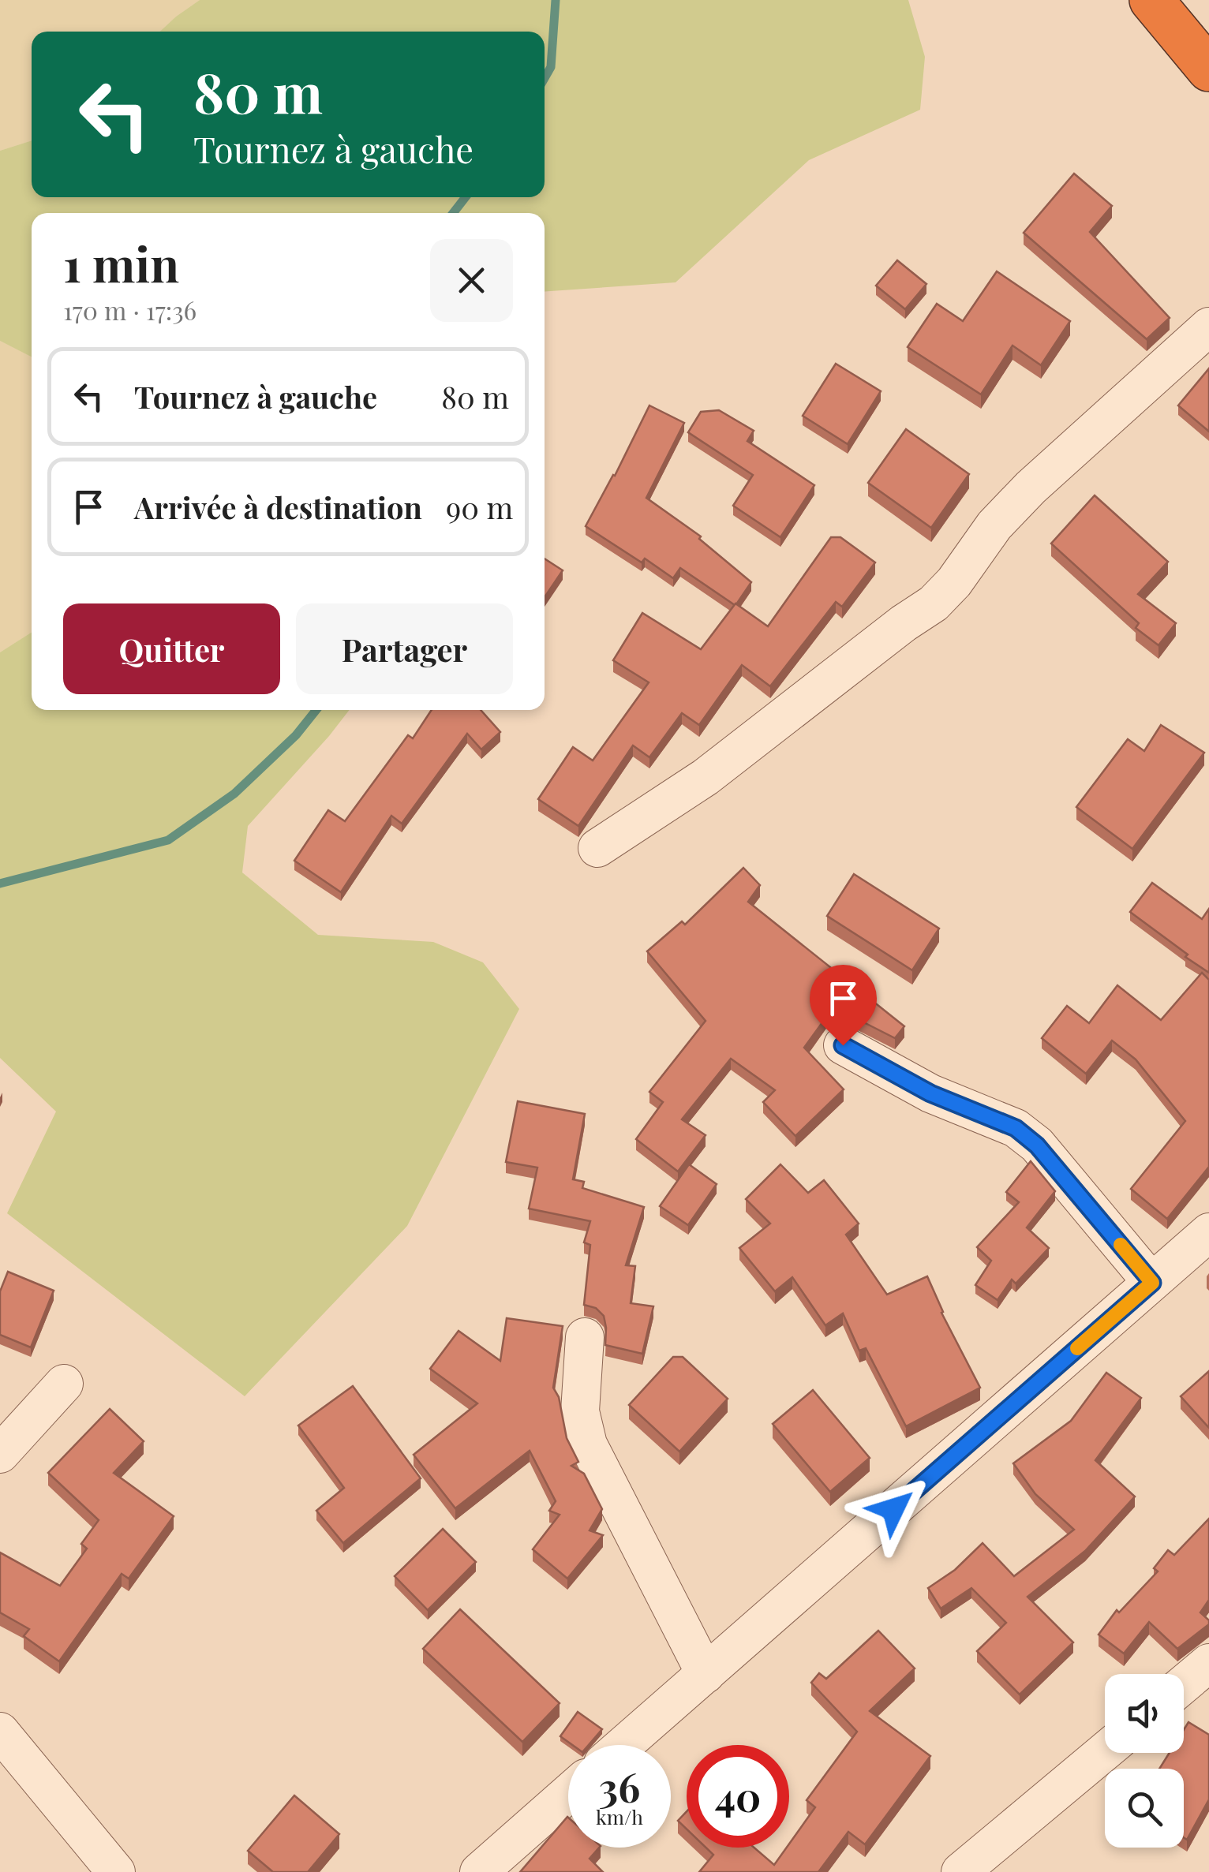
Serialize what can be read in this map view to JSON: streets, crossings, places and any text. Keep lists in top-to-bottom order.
{
  "page": {
    "turn": ["80 m", "Tournez à gauche"],
    "heading": ["1 min", "170 m · 17:36"],
    "list": [
      {
        "name": "Tournez à gauche",
        "value": "80 m"
      },
      {
        "name": "Arrivée à destination",
        "value": "90 m"
      }
    ],
    "buttons": ["Quitter", "Partager"],
    "speed": "36 km/h",
    "limit": "40"
  }
}
